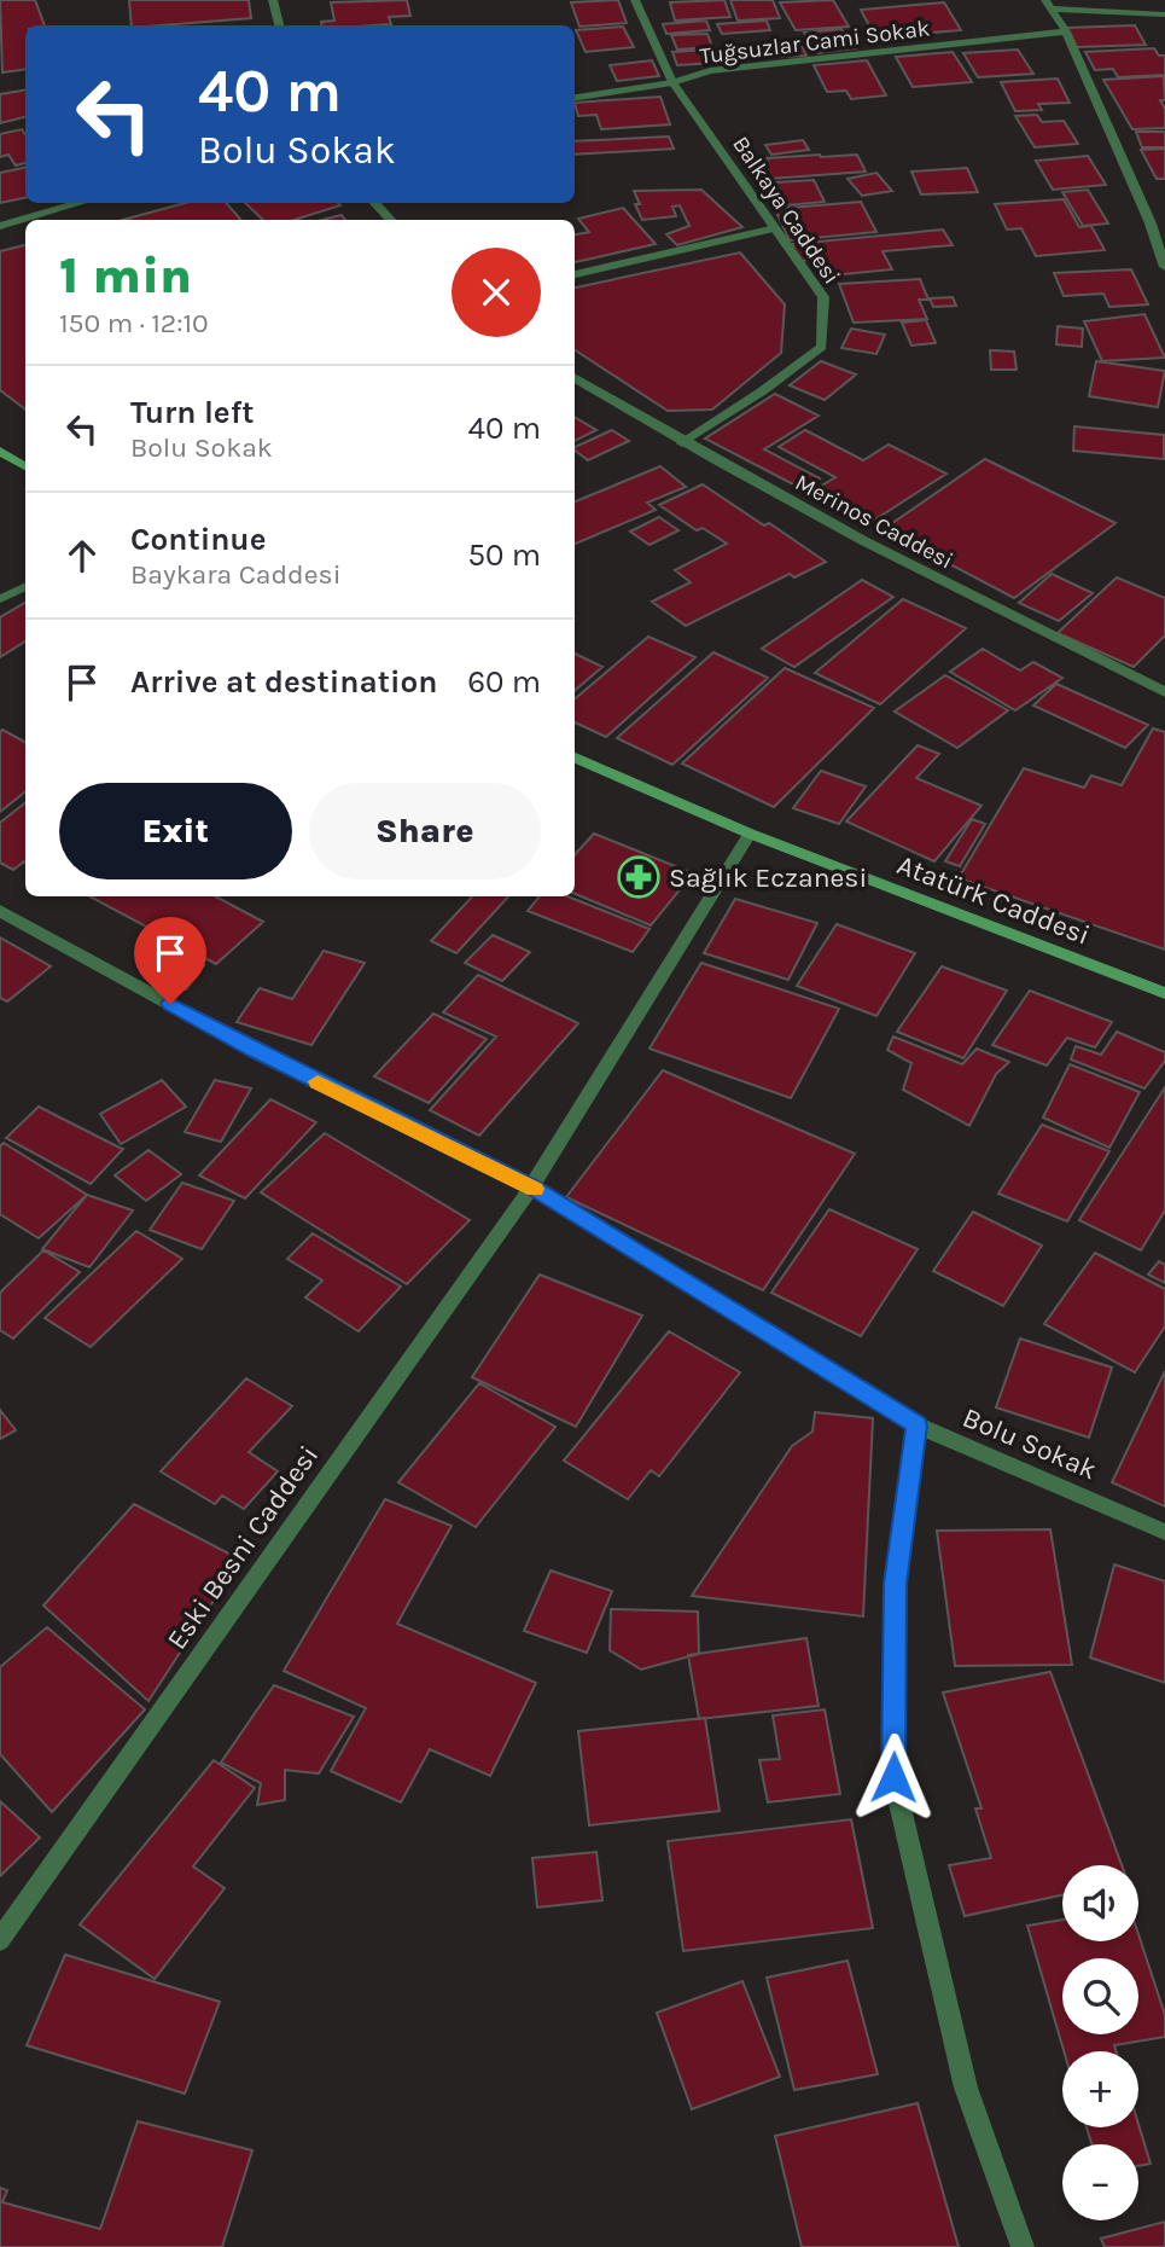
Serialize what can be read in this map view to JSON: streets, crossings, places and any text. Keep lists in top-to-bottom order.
{
  "streets": {
    "main road": ["Atatürk Caddesi"],
    "street": [
      "Tuğsuzlar Cami Sokak",
      "Balkaya Caddesi",
      "Merinos Caddesi",
      "Bolu Sokak",
      "Eski Besni Caddesi"
    ]
  },
  "crossings": [
    ["Tuğsuzlar Cami Sokak", "Balkaya Caddesi"],
    ["Balkaya Caddesi", "Merinos Caddesi"],
    ["Atatürk Caddesi", "Eski Besni Caddesi"],
    ["Bolu Sokak", "Eski Besni Caddesi"]
  ],
  "places": {
    "pharmacy": ["Sağlık Eczanesi"]
  },
  "page": {
    "turn": ["40 m", "Bolu Sokak"],
    "heading": ["1 min", "150 m · 12:10"],
    "list": [
      {
        "name": "Turn left",
        "note": "Bolu Sokak",
        "value": "40 m"
      },
      {
        "name": "Continue",
        "note": "Baykara Caddesi",
        "value": "50 m"
      },
      {
        "name": "Arrive at destination",
        "value": "60 m"
      }
    ],
    "buttons": ["Exit", "Share"],
    "map_buttons": ["+", "−"]
  }
}
